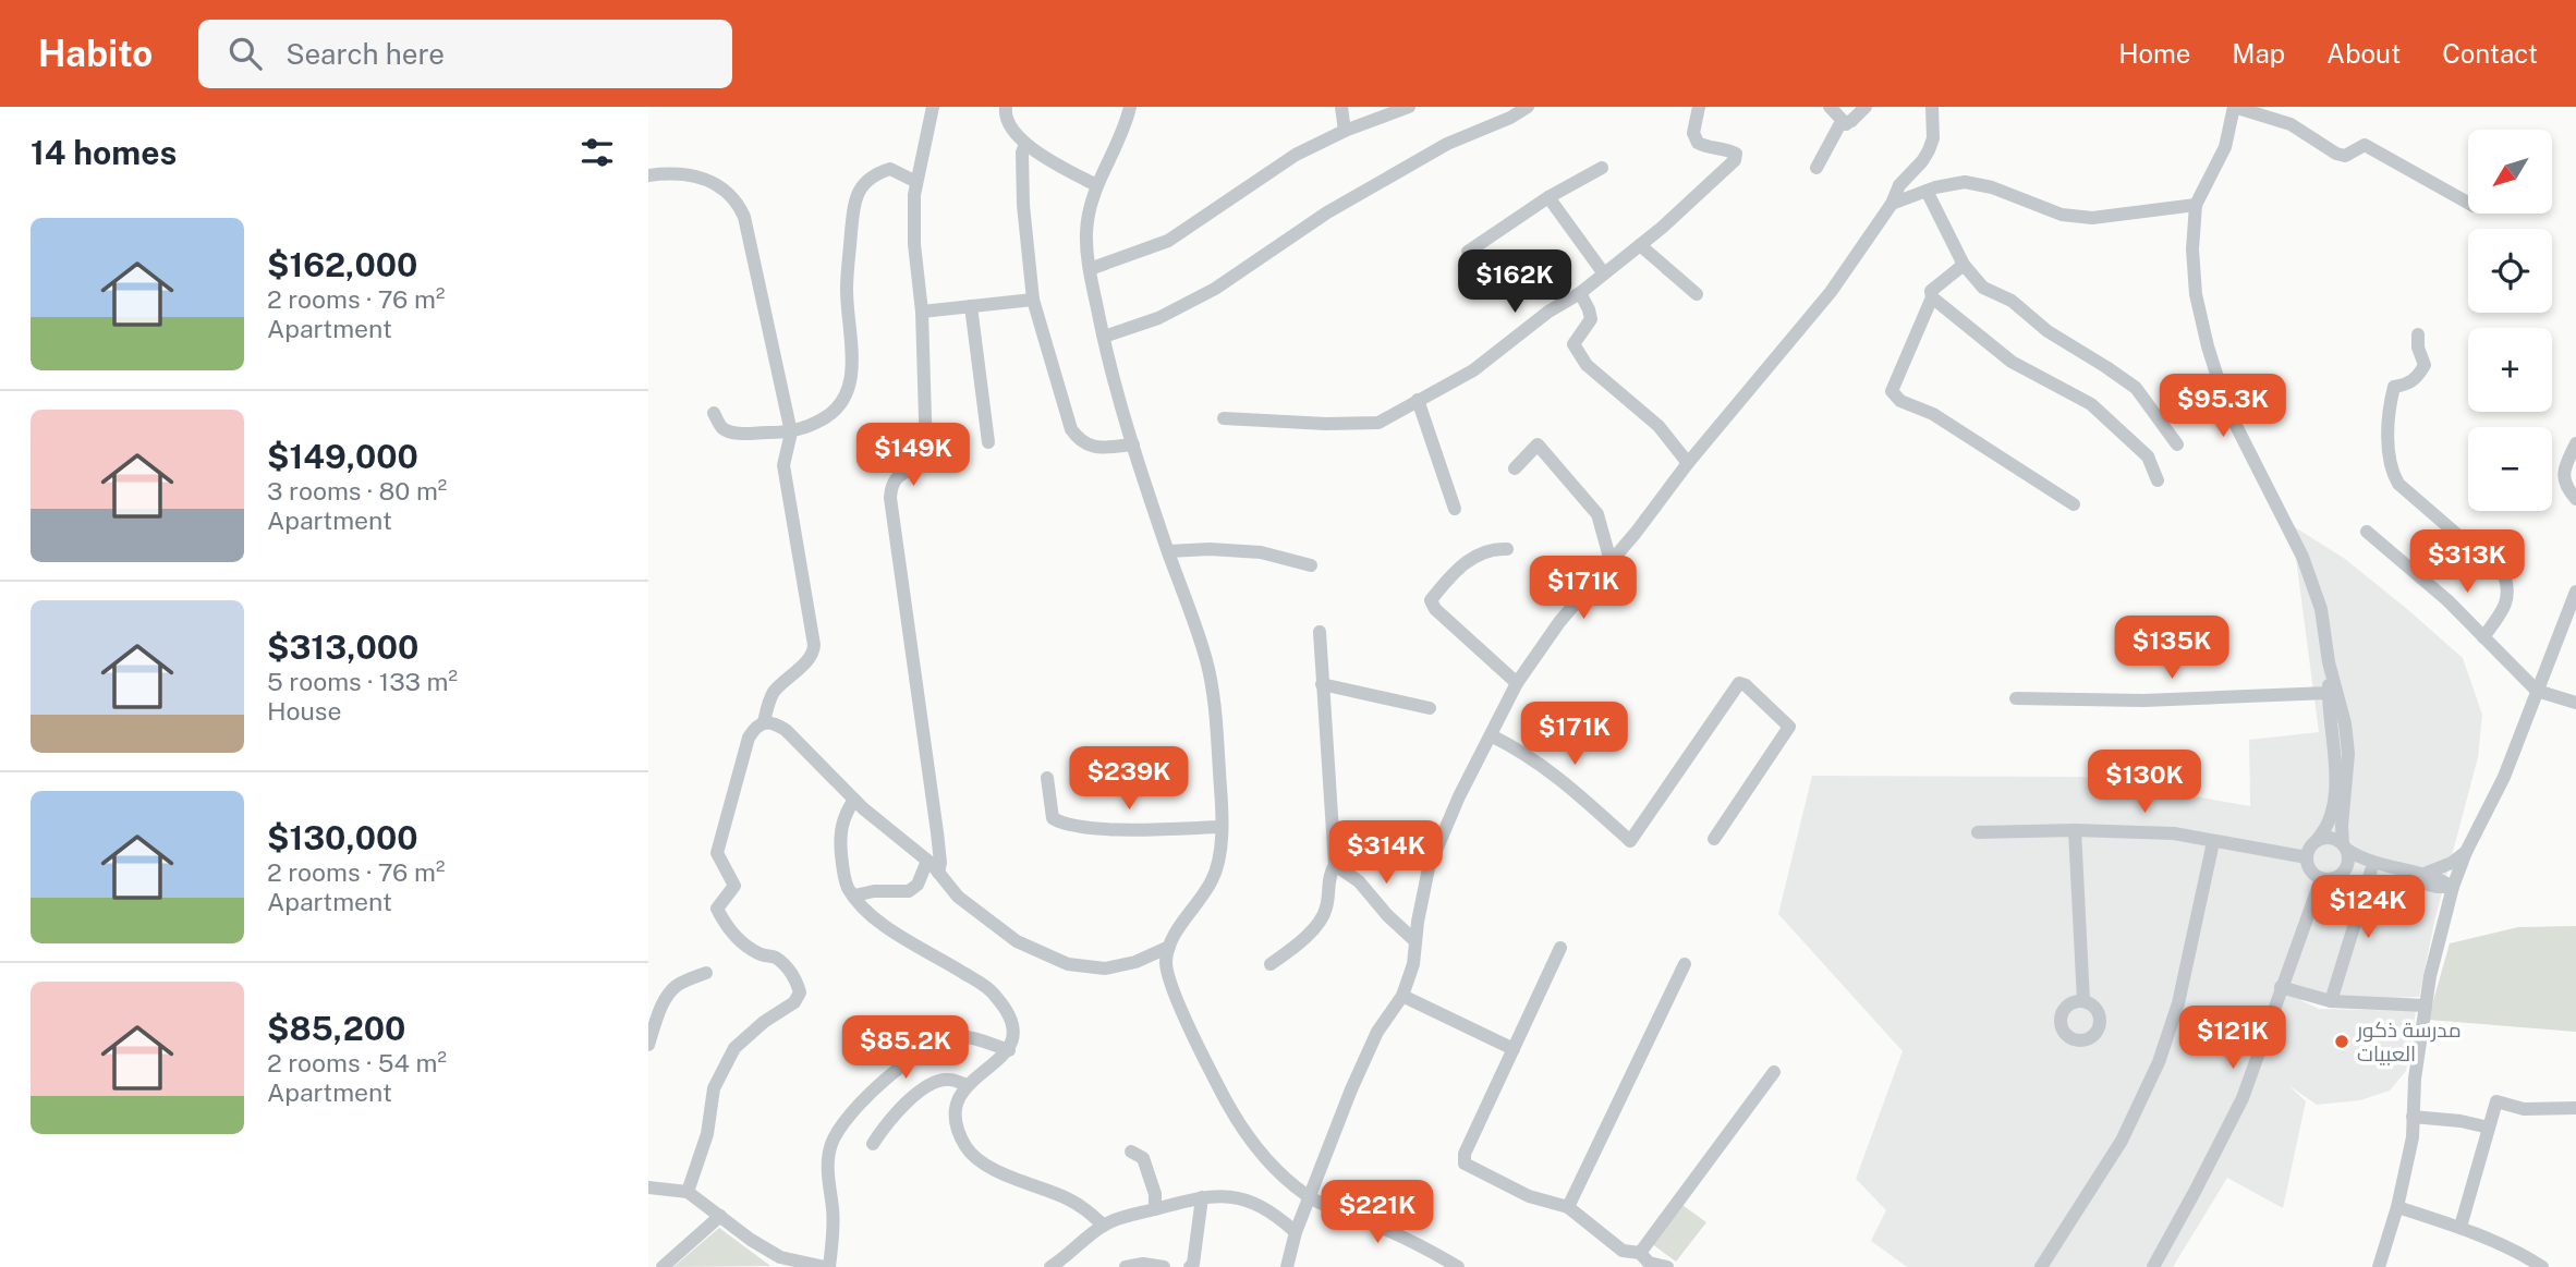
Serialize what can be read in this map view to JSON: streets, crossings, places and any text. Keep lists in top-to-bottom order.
{
  "places": ["مدرسة ذكور العبيات"],
  "north": "bottom left",
  "page": {
    "header": "Habito",
    "search": "Search here",
    "nav": [
      "Home",
      "Map",
      "About",
      "Contact"
    ],
    "heading": "14 homes",
    "map_buttons": ["+", "−"],
    "list": [
      {
        "name": "$162,000",
        "note": "2 rooms · 76 m² · Apartment"
      },
      {
        "name": "$149,000",
        "note": "3 rooms · 80 m² · Apartment"
      },
      {
        "name": "$313,000",
        "note": "5 rooms · 133 m² · House"
      },
      {
        "name": "$130,000",
        "note": "2 rooms · 76 m² · Apartment"
      },
      {
        "name": "$85,200",
        "note": "2 rooms · 54 m² · Apartment"
      }
    ],
    "price": [
      "$162K",
      "$95.3K",
      "$149K",
      "$313K",
      "$171K",
      "$135K",
      "$171K",
      "$239K",
      "$130K",
      "$314K",
      "$124K",
      "$121K",
      "$85.2K",
      "$221K"
    ]
  }
}
